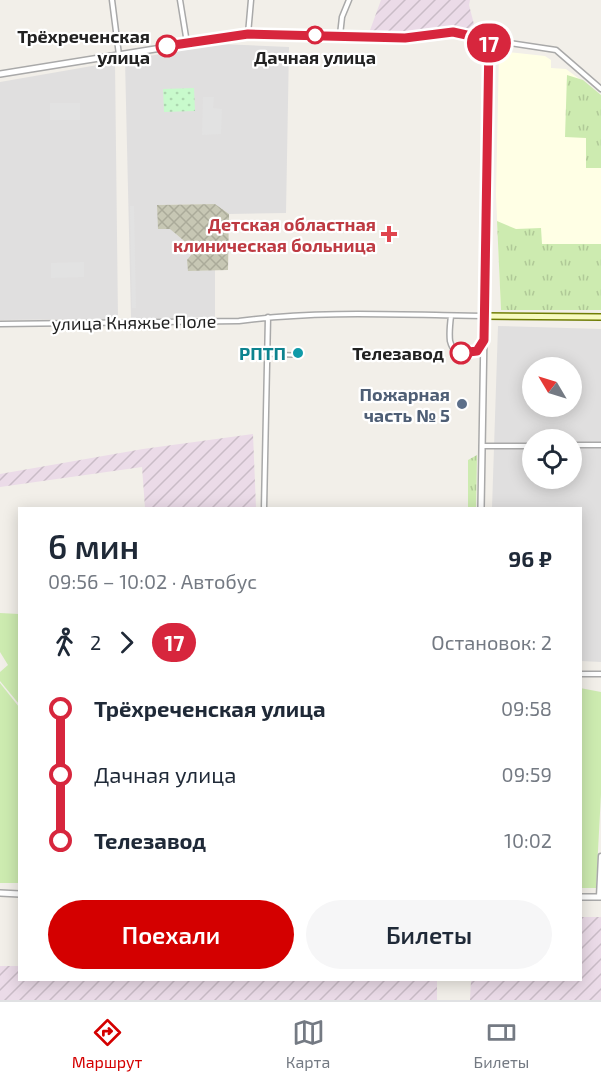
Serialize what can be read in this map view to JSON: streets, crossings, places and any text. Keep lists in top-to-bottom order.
{
  "streets": {
    "street": ["улица Княжье Поле"]
  },
  "places": {
    "other": [
      "Дачная улица",
      "Трёхреченская улица",
      "РПТП",
      "Телезавод",
      "Пожарная часть № 5"
    ],
    "health": ["Детская областная клиническая больница"]
  },
  "lines": ["bus line 17"],
  "north": "top left",
  "page": {
    "on_map": "17",
    "heading": ["6 мин", "09:56 – 10:02 · Автобус", "96 ₽"],
    "legs": ["2", "17", "Остановок: 2"],
    "list": [
      {
        "name": "Трёхреченская улица",
        "value": "09:58"
      },
      {
        "name": "Дачная улица",
        "value": "09:59"
      },
      {
        "name": "Телезавод",
        "value": "10:02"
      }
    ],
    "buttons": ["Поехали", "Билеты"],
    "tabs": ["Маршрут", "Карта", "Билеты"]
  }
}
